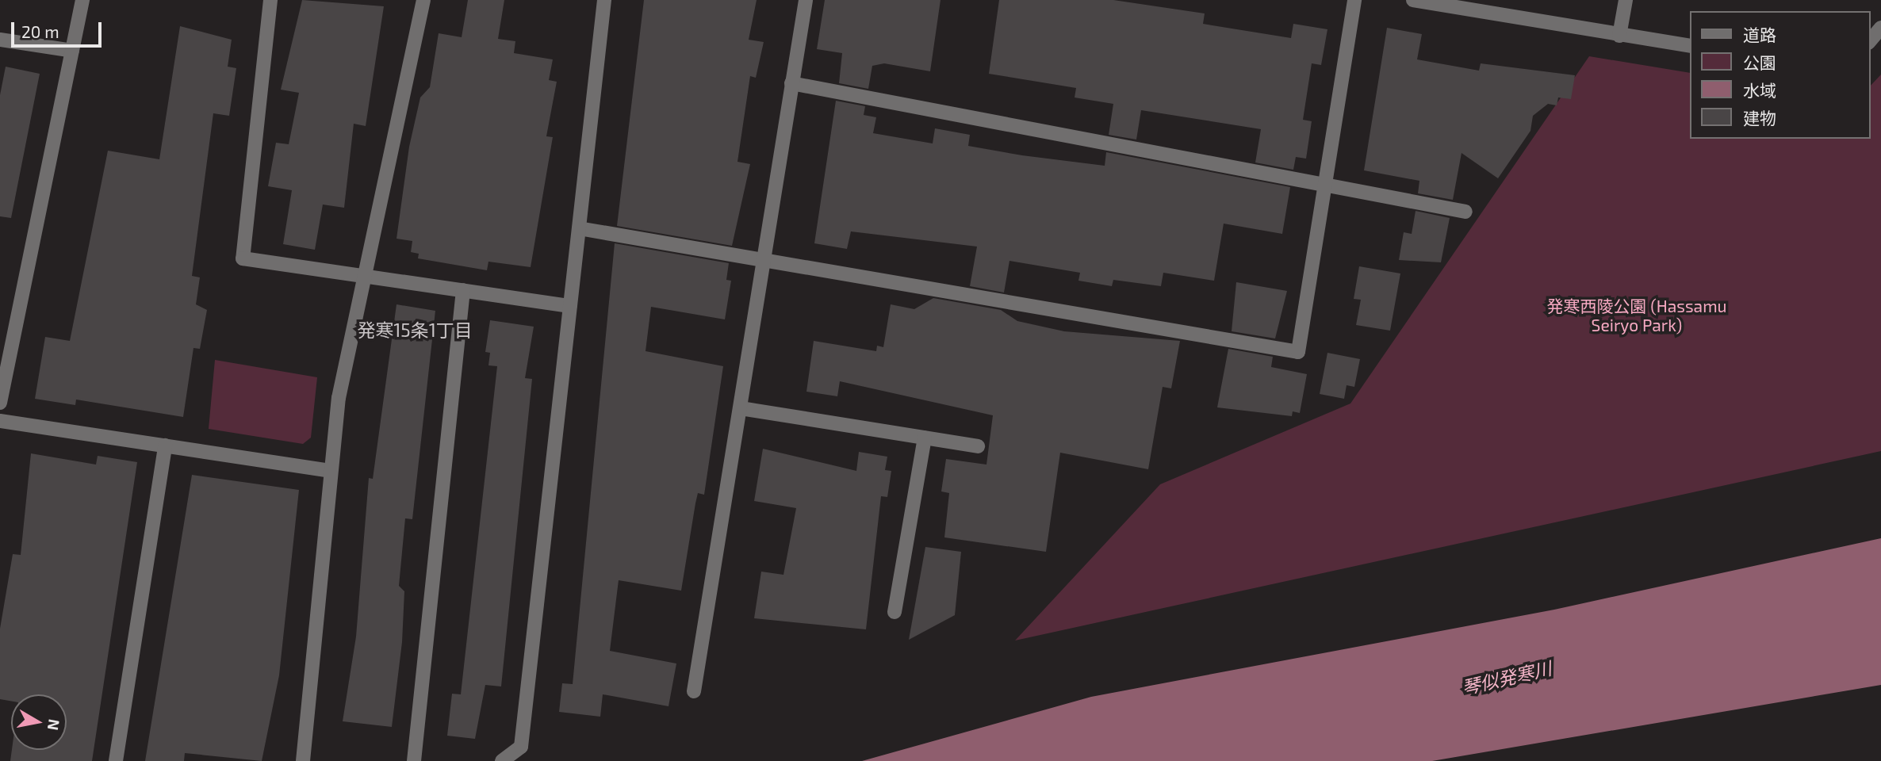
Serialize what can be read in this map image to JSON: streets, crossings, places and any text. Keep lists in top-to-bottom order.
{
  "districts": ["発寒15条1丁目"],
  "water": ["琴似発寒川"],
  "parks": ["発寒西陵公園 (Hassamu Seiryo Park)"],
  "legend": [
    "道路",
    "公園",
    "水域",
    "建物"
  ],
  "scale_bar": "20 m",
  "north": "right"
}
